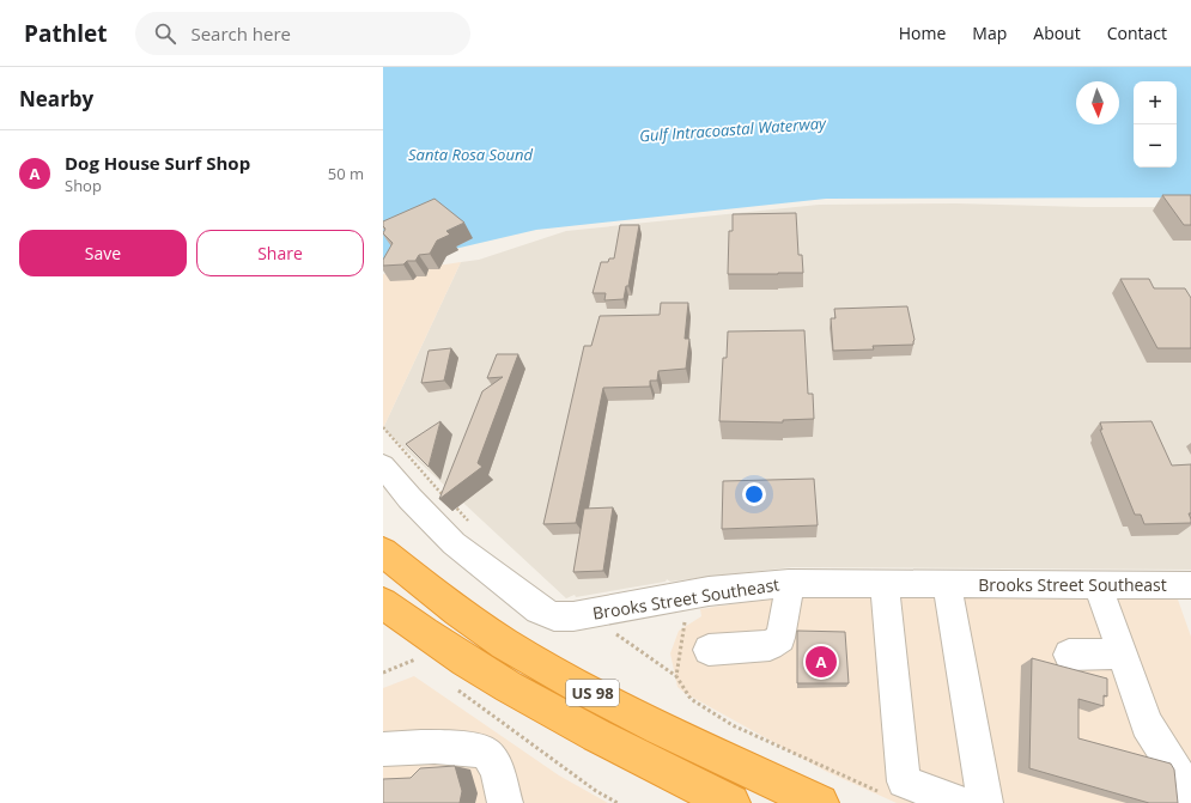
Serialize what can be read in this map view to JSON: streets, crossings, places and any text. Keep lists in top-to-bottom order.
{
  "streets": {
    "highway": ["US 98"],
    "street": ["Brooks Street Southeast"]
  },
  "water": ["Gulf Intracoastal Waterway", "Santa Rosa Sound"],
  "north": "bottom",
  "page": {
    "header": "Pathlet",
    "search": "Search here",
    "nav": [
      "Home",
      "Map",
      "About",
      "Contact"
    ],
    "heading": "Nearby",
    "map_buttons": ["+", "−"],
    "list": [
      {
        "mark": "A",
        "name": "Dog House Surf Shop",
        "note": "Shop",
        "value": "50 m"
      }
    ],
    "buttons": ["Save", "Share"],
    "pins": "A"
  }
}
